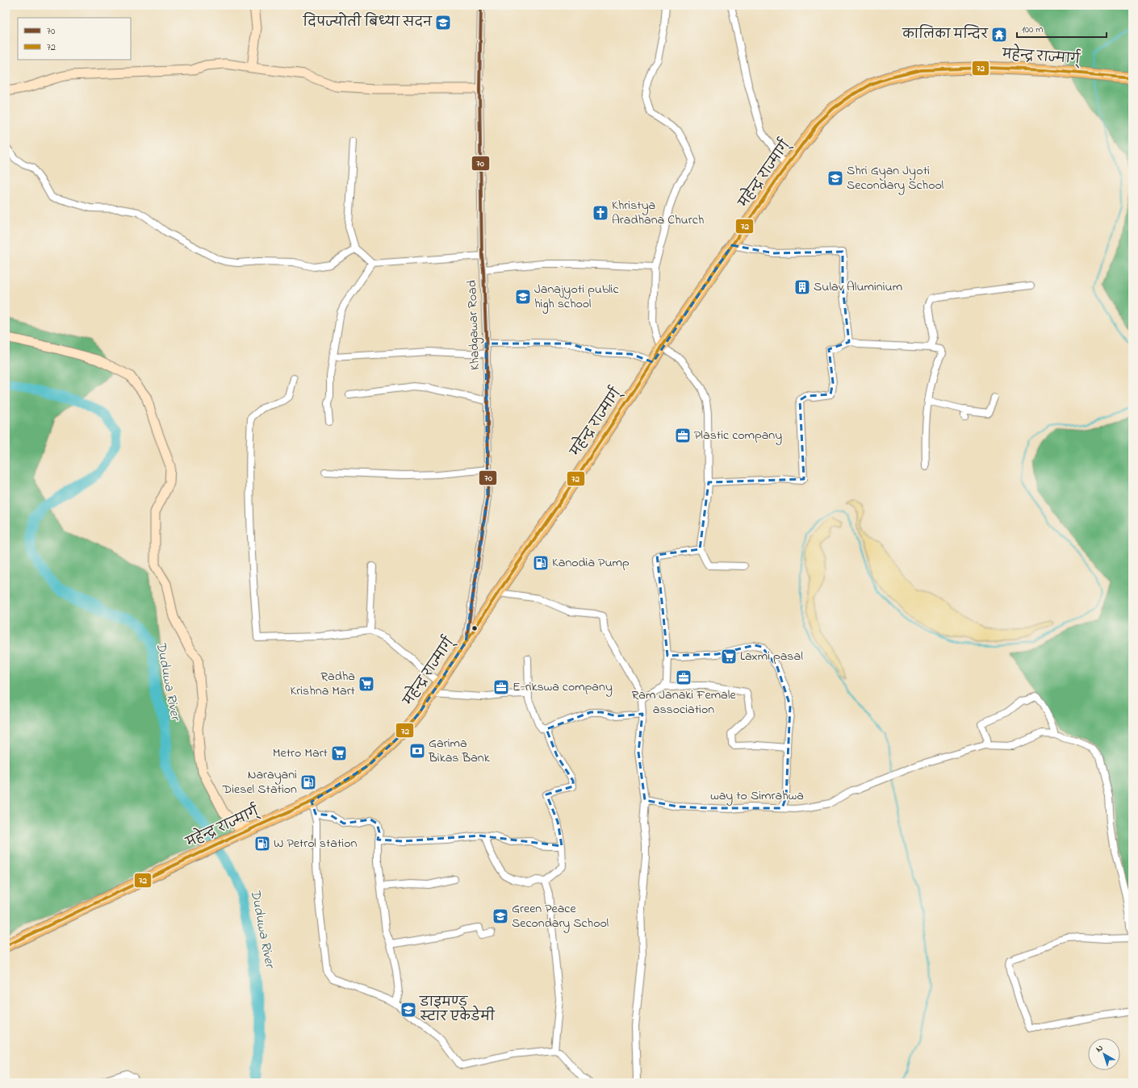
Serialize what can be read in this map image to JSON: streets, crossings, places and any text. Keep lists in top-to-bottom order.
{
  "streets": {
    "highway": ["महेन्द्र राज्मार्ग्"],
    "street": ["Khadgawar Road", "way to Simrahwa"]
  },
  "crossings": [
    ["महेन्द्र राज्मार्ग्", "Khadgawar Road"]
  ],
  "water": ["Duduwa River"],
  "places": {
    "school or university": [
      "दिपज्योती बिध्या सदन",
      "Shri Gyan Jyoti Secondary School",
      "Janajyoti public high school",
      "Green Peace Secondary School",
      "डाइमण्ड स्टार एकेडेमी"
    ],
    "temple": ["कालिका मन्दिर"],
    "church": ["Khristya Aradhana Church"],
    "building": ["Sulav Aluminium"],
    "office": ["Plastic company", "Ram Janaki Female association", "E-rikswa company"],
    "fuel station": ["Kanodia Pump", "Narayani Diesel Station", "W Petrol station"],
    "supermarket": ["Laxmi pasal", "Radha Krishna Mart", "Metro Mart"],
    "bank": ["Garima Bikas Bank"]
  },
  "lines": ["transit line 70", "transit line 72"],
  "legend": ["70", "72"],
  "scale_bar": "100 m",
  "north": "top left"
}
